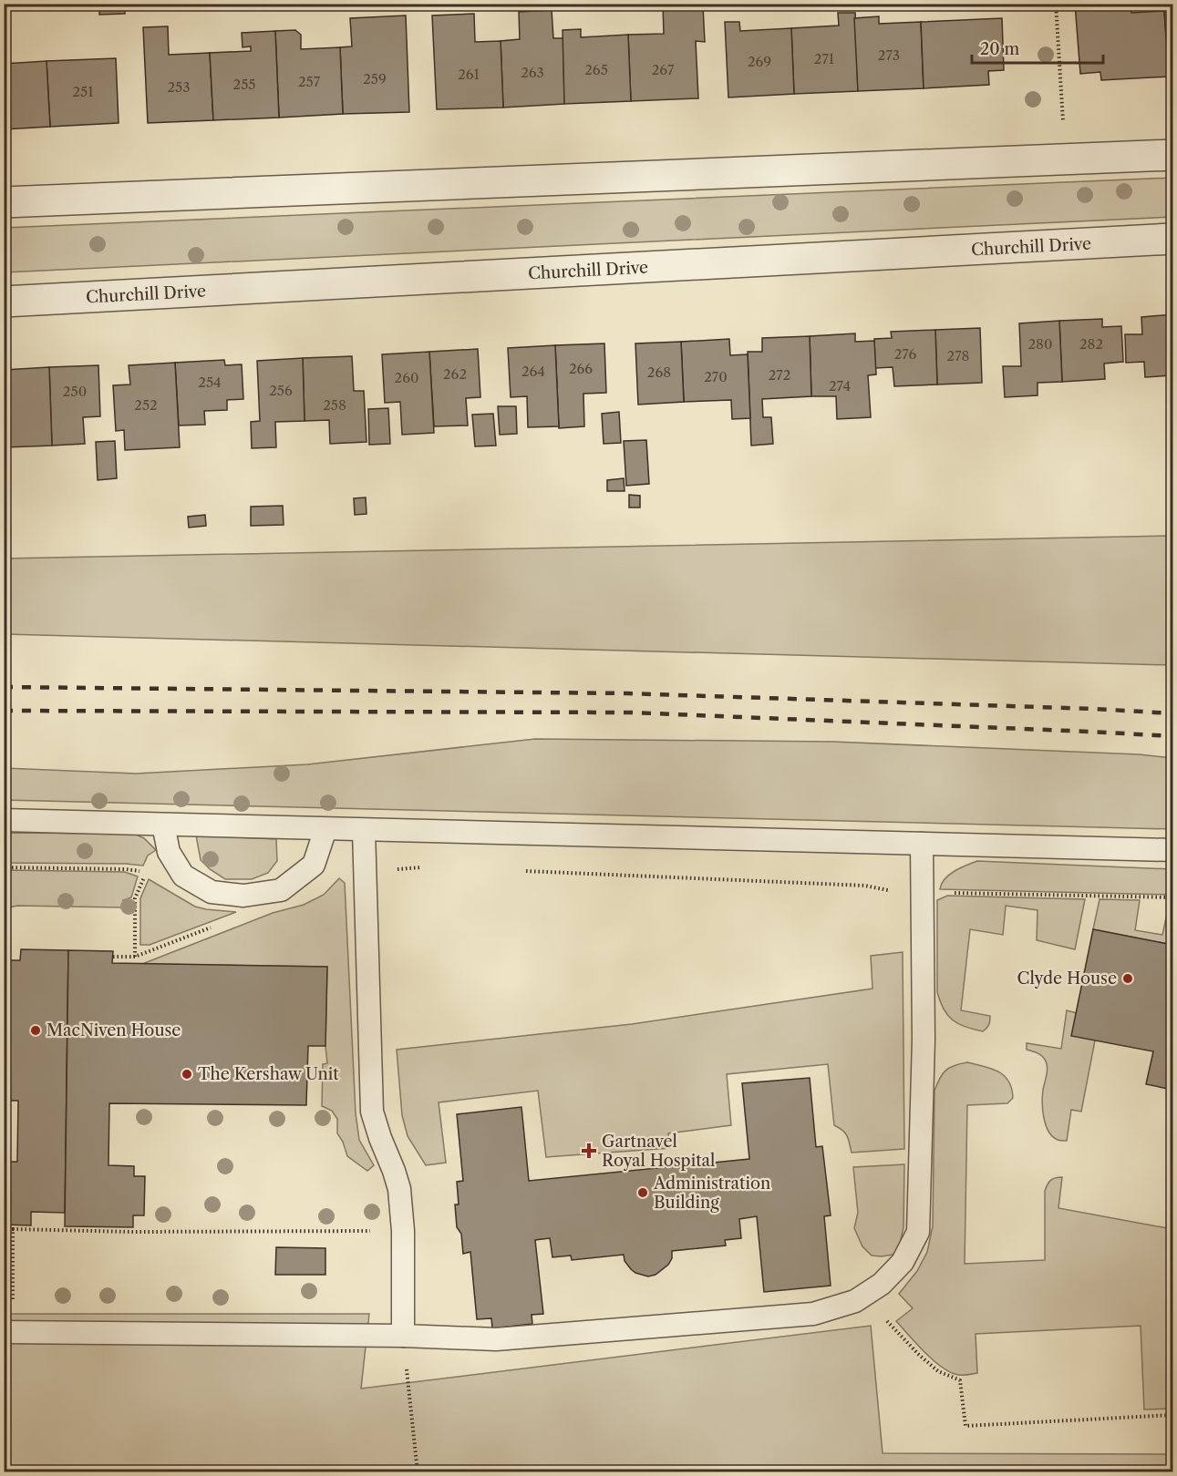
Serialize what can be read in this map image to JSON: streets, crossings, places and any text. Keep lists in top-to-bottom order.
{
  "streets": {
    "street": ["Churchill Drive"]
  },
  "places": {
    "other": [
      "Clyde House",
      "MacNiven House",
      "The Kershaw Unit",
      "Administration Building"
    ],
    "health": ["Gartnavel Royal Hospital"]
  },
  "house_numbers": [
    "273",
    "271",
    "269",
    "265",
    "267",
    "263",
    "261",
    "259",
    "257",
    "255",
    "253",
    "251",
    "280",
    "282",
    "276",
    "278",
    "266",
    "264",
    "268",
    "262",
    "272",
    "270",
    "260",
    "254",
    "274",
    "256",
    "250",
    "252",
    "258"
  ],
  "scale_bar": "20 m"
}
